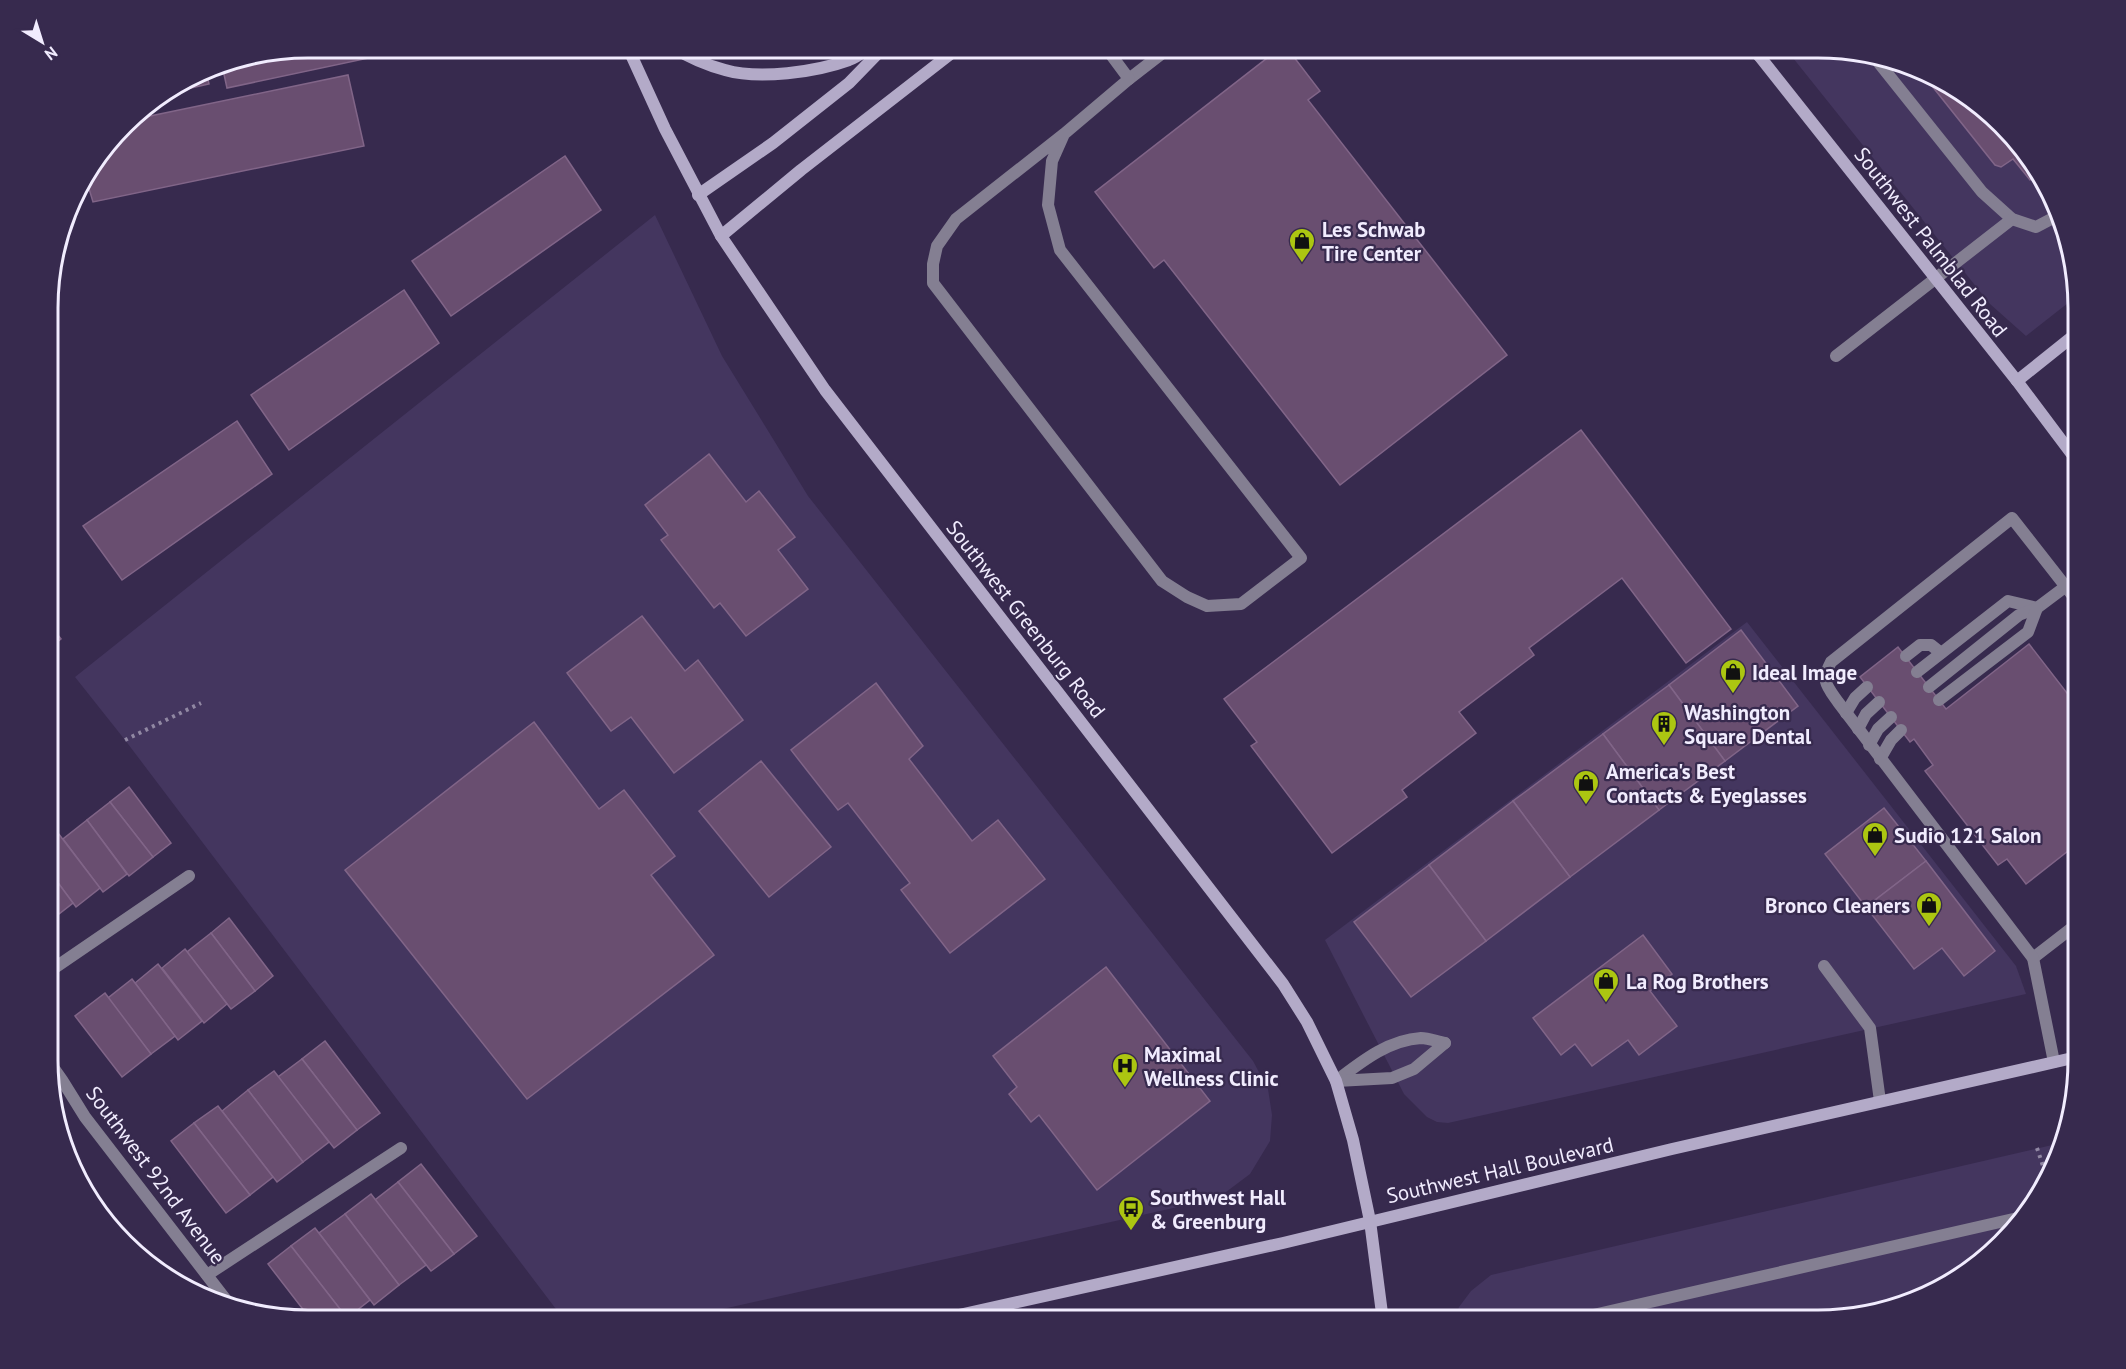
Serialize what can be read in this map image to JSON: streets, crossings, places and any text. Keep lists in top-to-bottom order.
{
  "streets": {
    "main road": ["Southwest Palmblad Road", "Southwest Greenburg Road", "Southwest Hall Boulevard"],
    "street": ["Southwest 92nd Avenue"]
  },
  "crossings": [
    ["Southwest Greenburg Road", "Southwest Hall Boulevard"]
  ],
  "places": {
    "shop": [
      "Les Schwab Tire Center",
      "Ideal Image",
      "America's Best Contacts & Eyeglasses",
      "Sudio 121 Salon",
      "Bronco Cleaners",
      "La Rog Brothers"
    ],
    "building": ["Washington Square Dental"],
    "hospital": ["Maximal Wellness Clinic"],
    "bus stop": ["Southwest Hall & Greenburg"]
  },
  "north": "bottom right"
}
